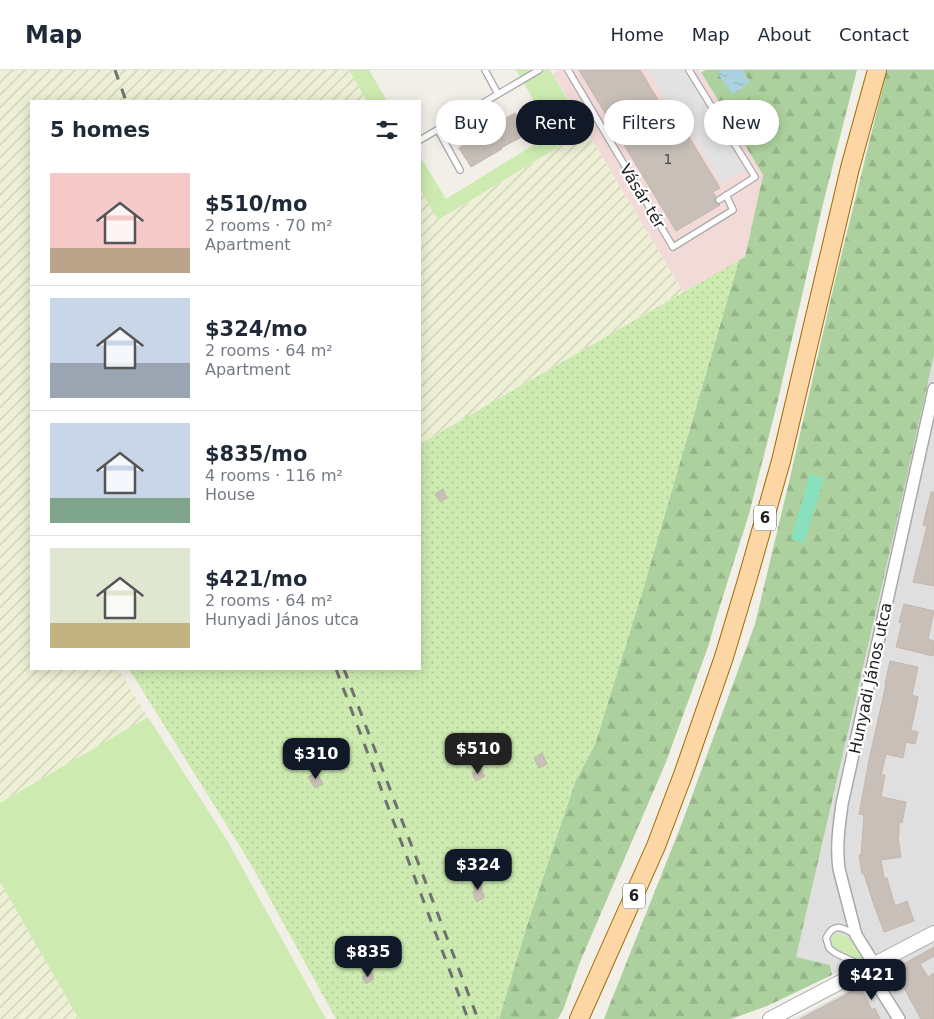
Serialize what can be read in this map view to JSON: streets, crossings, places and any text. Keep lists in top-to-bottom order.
{
  "streets": {
    "main road": ["6"],
    "street": ["Hunyadi János utca"],
    "lane": ["Vásár tér"]
  },
  "house_numbers": ["1"],
  "page": {
    "header": "Map",
    "nav": [
      "Home",
      "Map",
      "About",
      "Contact"
    ],
    "chip": [
      "Buy",
      "Rent",
      "Filters",
      "New"
    ],
    "heading": "5 homes",
    "list": [
      {
        "name": "$510/mo",
        "note": "2 rooms · 70 m² · Apartment"
      },
      {
        "name": "$324/mo",
        "note": "2 rooms · 64 m² · Apartment"
      },
      {
        "name": "$835/mo",
        "note": "4 rooms · 116 m² · House"
      },
      {
        "name": "$421/mo",
        "note": "2 rooms · 64 m² · Hunyadi János utca"
      }
    ],
    "price": [
      "$510",
      "$310",
      "$324",
      "$835",
      "$421"
    ]
  }
}
